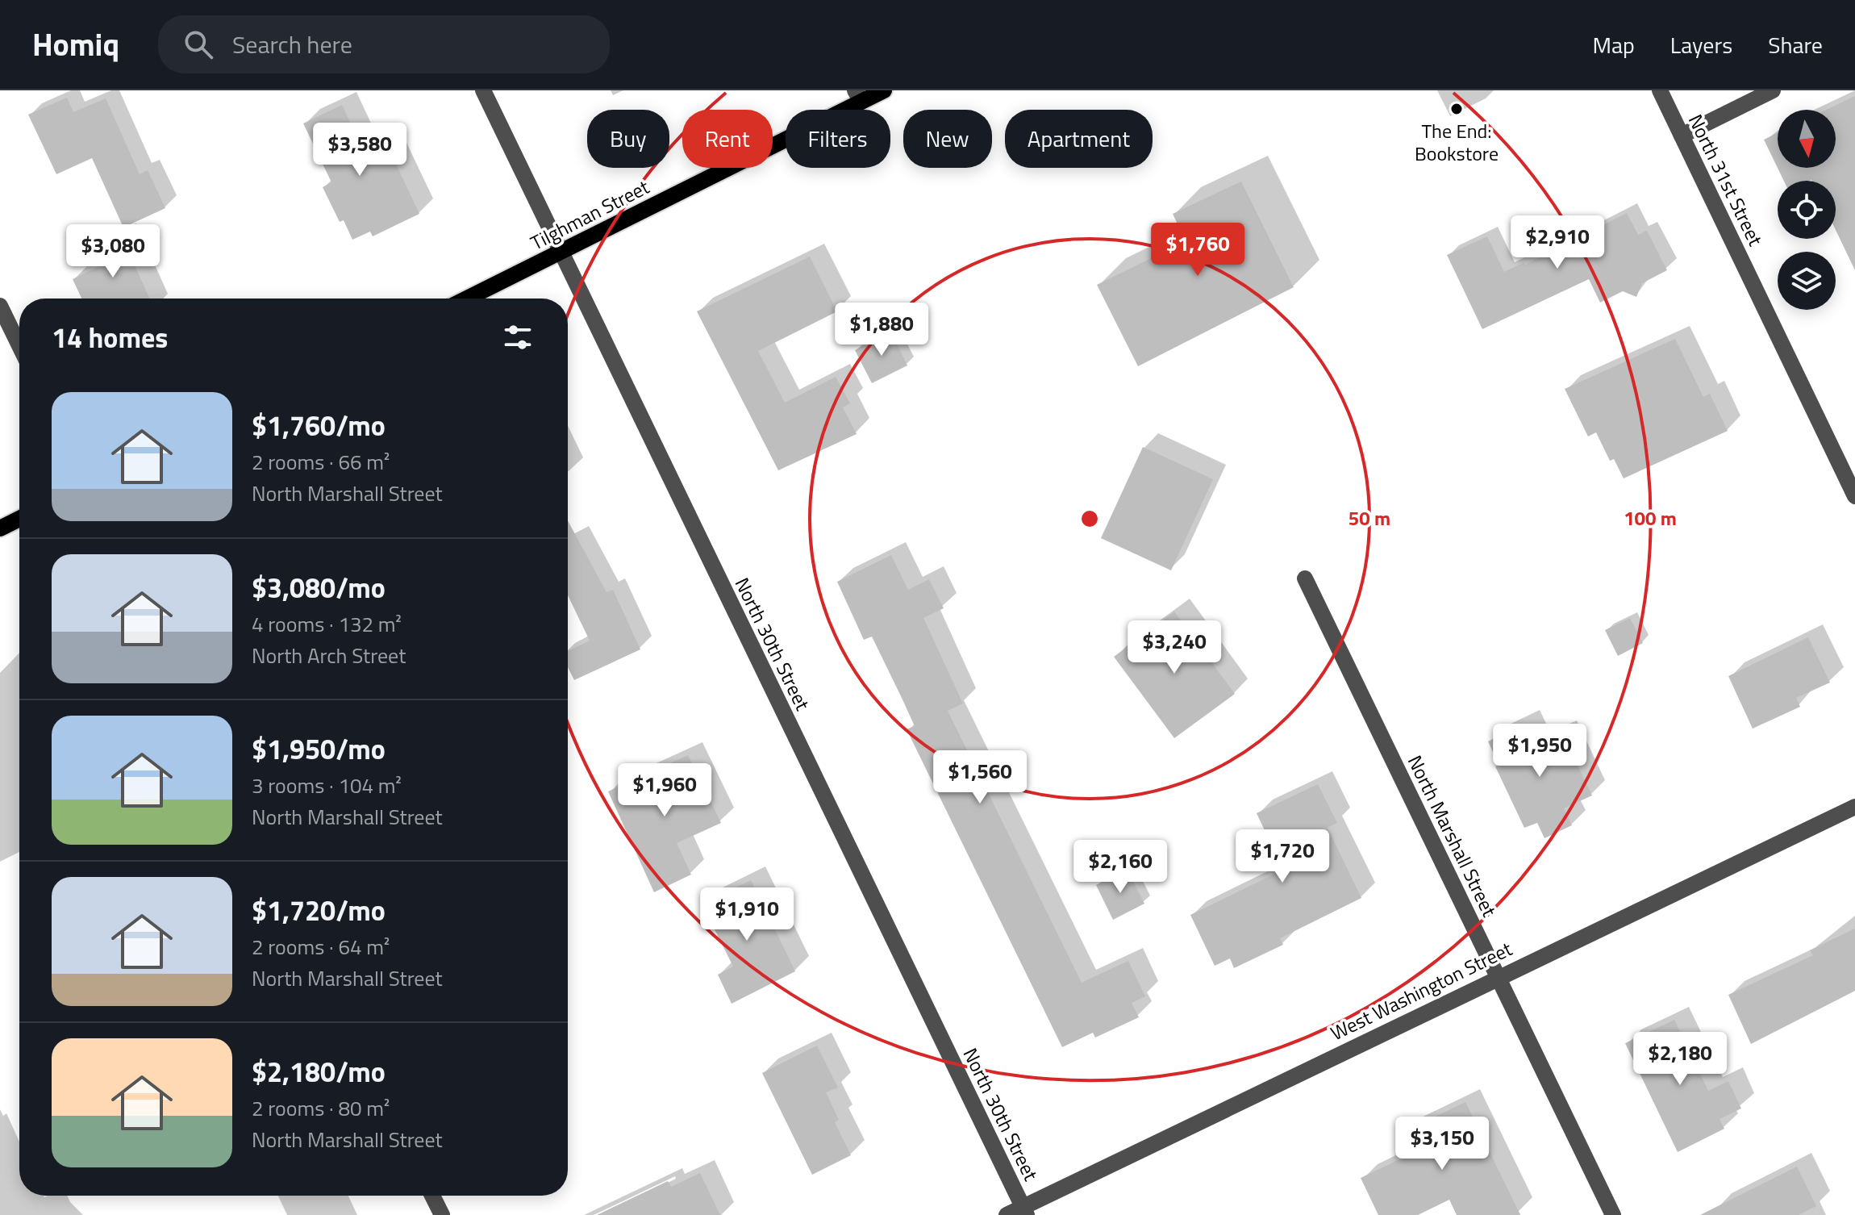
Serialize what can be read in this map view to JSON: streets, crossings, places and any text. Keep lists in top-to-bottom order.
{
  "streets": {
    "main road": ["Tilghman Street"],
    "street": [
      "North 31st Street",
      "North 30th Street",
      "North Marshall Street",
      "West Washington Street"
    ]
  },
  "crossings": [
    ["Tilghman Street", "North 30th Street"],
    ["North 30th Street", "West Washington Street"],
    ["North Marshall Street", "West Washington Street"]
  ],
  "places": ["The End: Bookstore"],
  "north": "bottom",
  "page": {
    "header": "Homiq",
    "search": "Search here",
    "nav": ["Map", "Layers", "Share"],
    "chip": [
      "Buy",
      "Rent",
      "Filters",
      "New",
      "Apartment"
    ],
    "price": [
      "$3,580",
      "$2,910",
      "$1,760",
      "$3,080",
      "$1,880",
      "$3,240",
      "$1,950",
      "$1,560",
      "$1,960",
      "$1,720",
      "$2,160",
      "$1,910",
      "$2,180",
      "$3,150"
    ],
    "heading": "14 homes",
    "list": [
      {
        "name": "$1,760/mo",
        "note": "2 rooms · 66 m² · North Marshall Street"
      },
      {
        "name": "$3,080/mo",
        "note": "4 rooms · 132 m² · North Arch Street"
      },
      {
        "name": "$1,950/mo",
        "note": "3 rooms · 104 m² · North Marshall Street"
      },
      {
        "name": "$1,720/mo",
        "note": "2 rooms · 64 m² · North Marshall Street"
      },
      {
        "name": "$2,180/mo",
        "note": "2 rooms · 80 m² · North Marshall Street"
      }
    ]
  },
  "rings": ["50 m", "100 m"]
}
